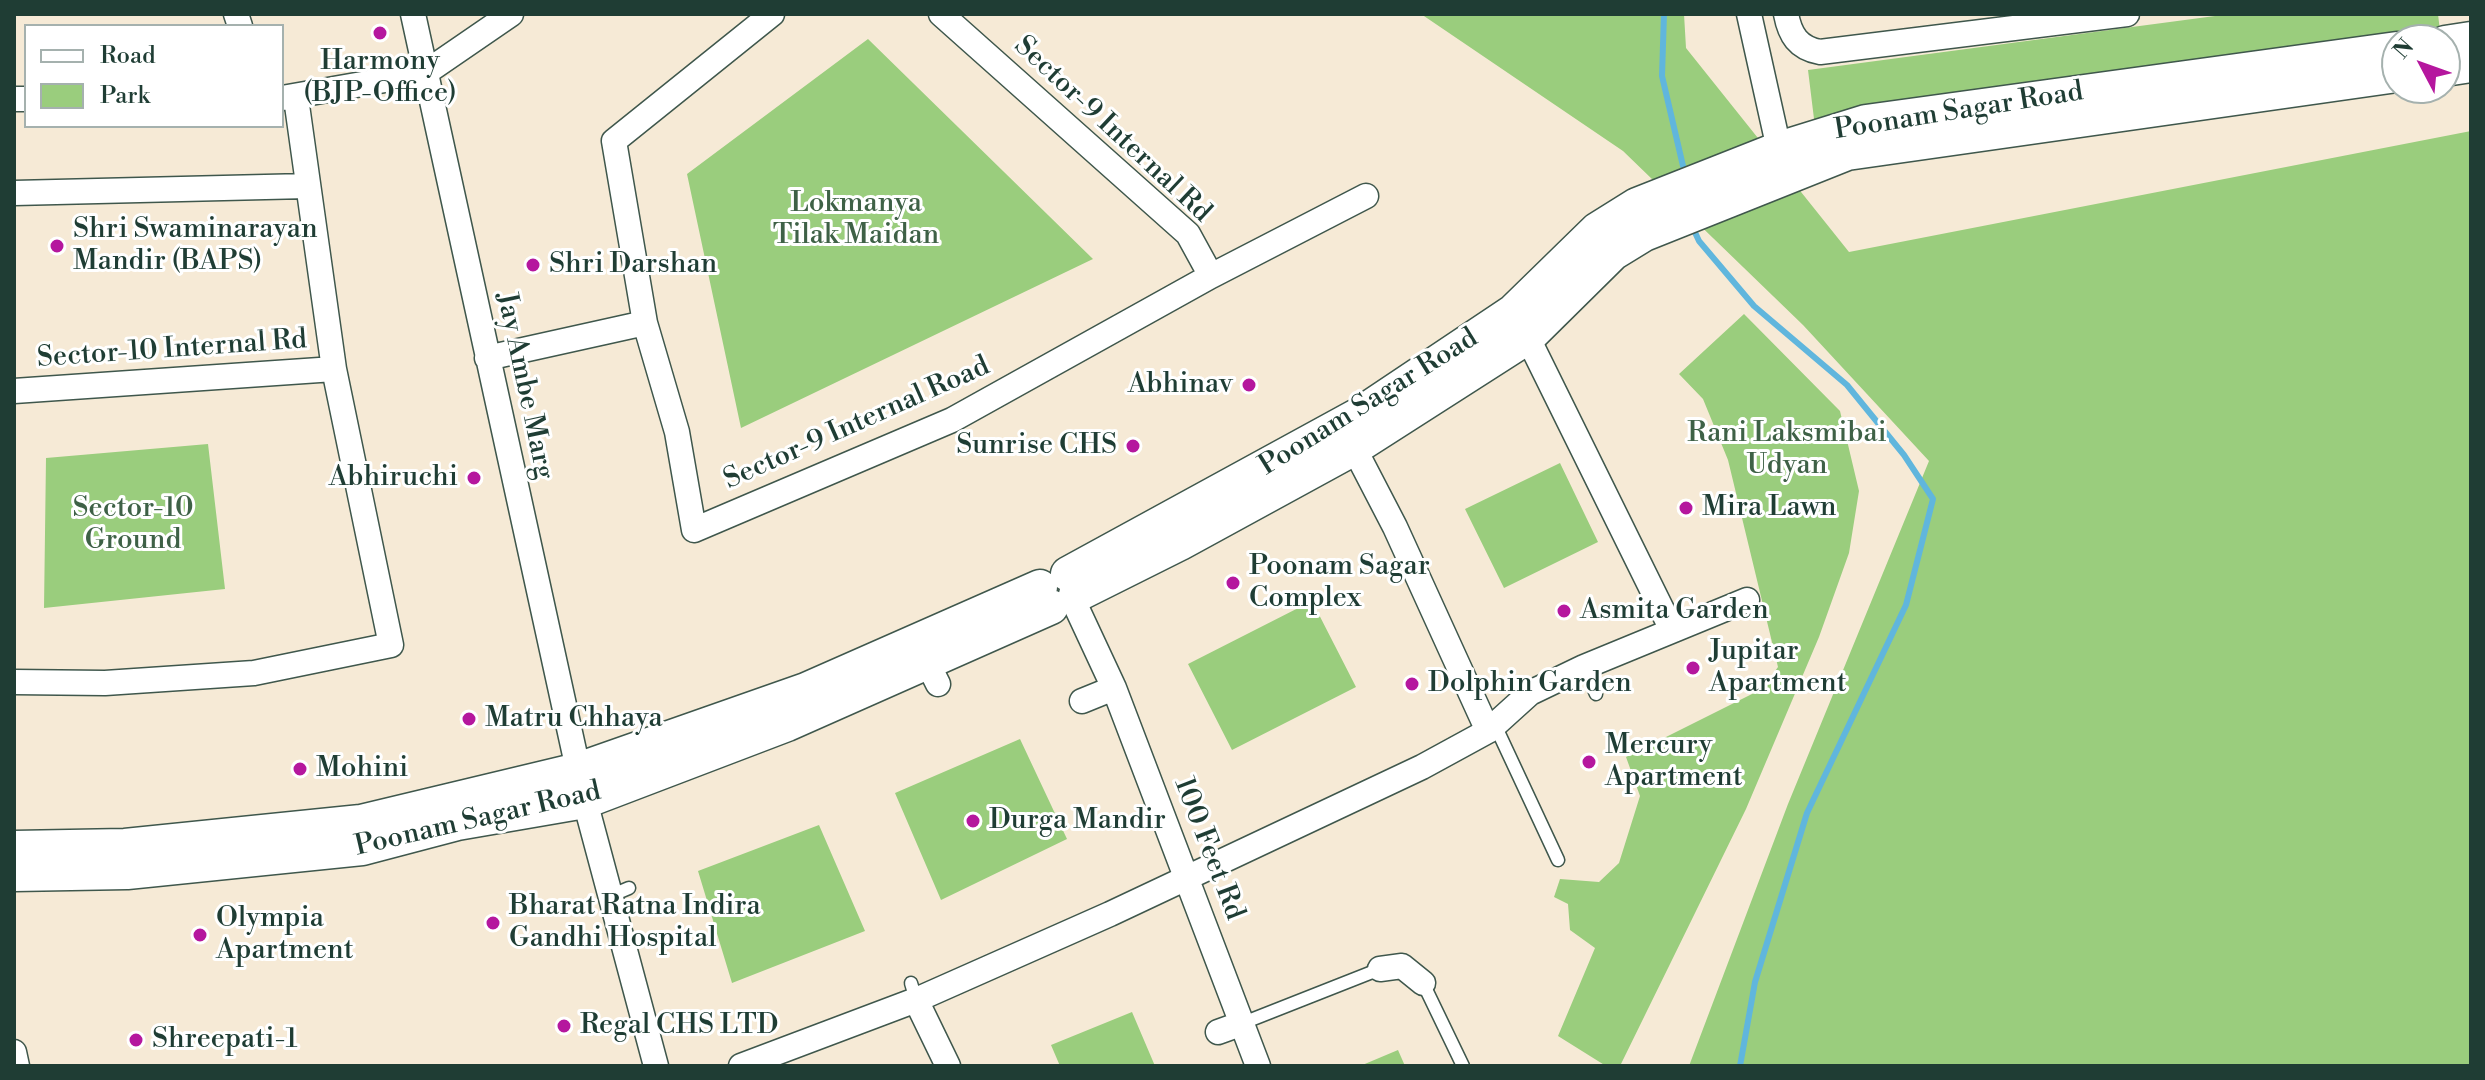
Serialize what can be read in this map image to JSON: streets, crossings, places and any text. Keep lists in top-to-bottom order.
{
  "streets": {
    "main road": ["Poonam Sagar Road"],
    "street": [
      "Sector-9 Internal Rd",
      "Sector-10 Internal Rd",
      "Jay Ambe Marg",
      "Sector-9 Internal Road",
      "100 Feet Rd"
    ]
  },
  "crossings": [
    ["Poonam Sagar Road", "Jay Ambe Marg"],
    ["Poonam Sagar Road", "100 Feet Rd"],
    ["Sector-9 Internal Rd", "Sector-9 Internal Road"]
  ],
  "parks": ["Lokmanya Tilak Maidan", "Rani Laksmibai Udyan", "Sector-10 Ground"],
  "places": [
    "Harmony (BJP-Office)",
    "Shri Swaminarayan Mandir (BAPS)",
    "Shri Darshan",
    "Abhinav",
    "Sunrise CHS",
    "Abhiruchi",
    "Mira Lawn",
    "Poonam Sagar Complex",
    "Asmita Garden",
    "Jupitar Apartment",
    "Dolphin Garden",
    "Matru Chhaya",
    "Mercury Apartment",
    "Mohini",
    "Durga Mandir",
    "Bharat Ratna Indira Gandhi Hospital",
    "Olympia Apartment",
    "Regal CHS LTD",
    "Shreepati-1"
  ],
  "legend": ["Road", "Park"],
  "north": "top left"
}
